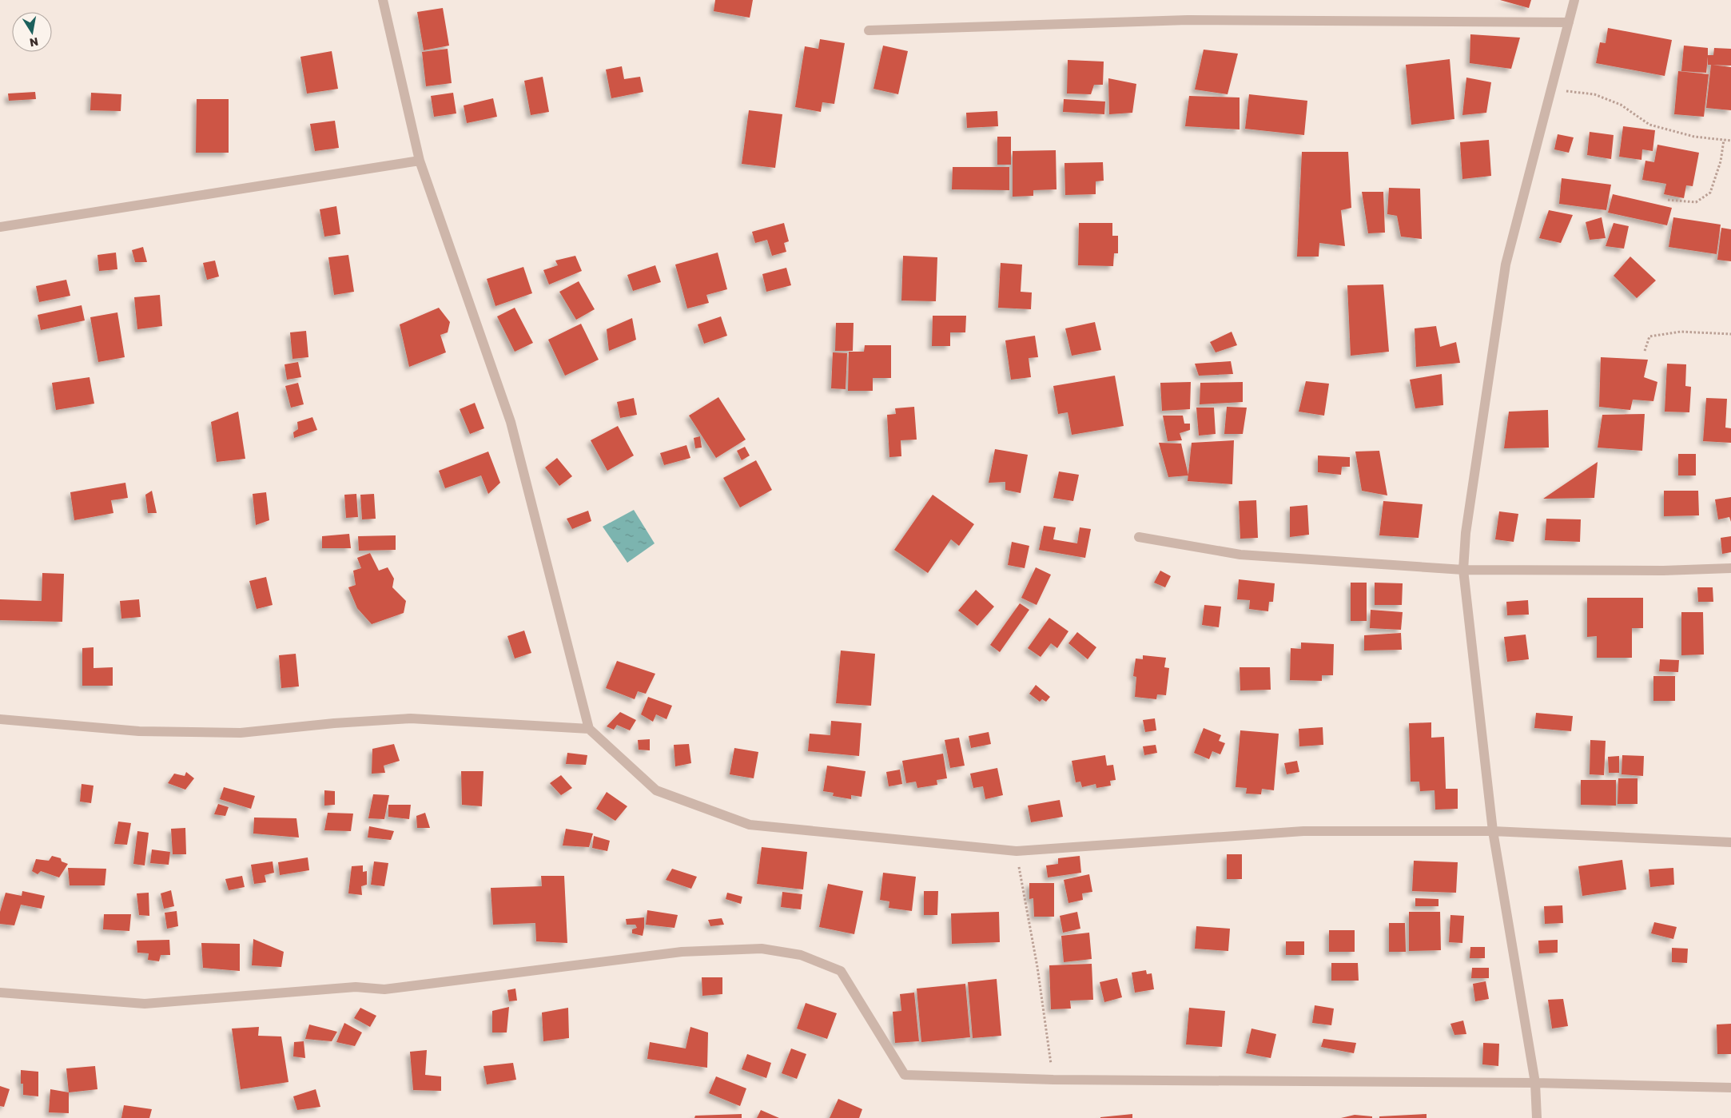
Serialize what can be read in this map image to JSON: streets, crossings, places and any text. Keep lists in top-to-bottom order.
{
  "north": "bottom"
}
